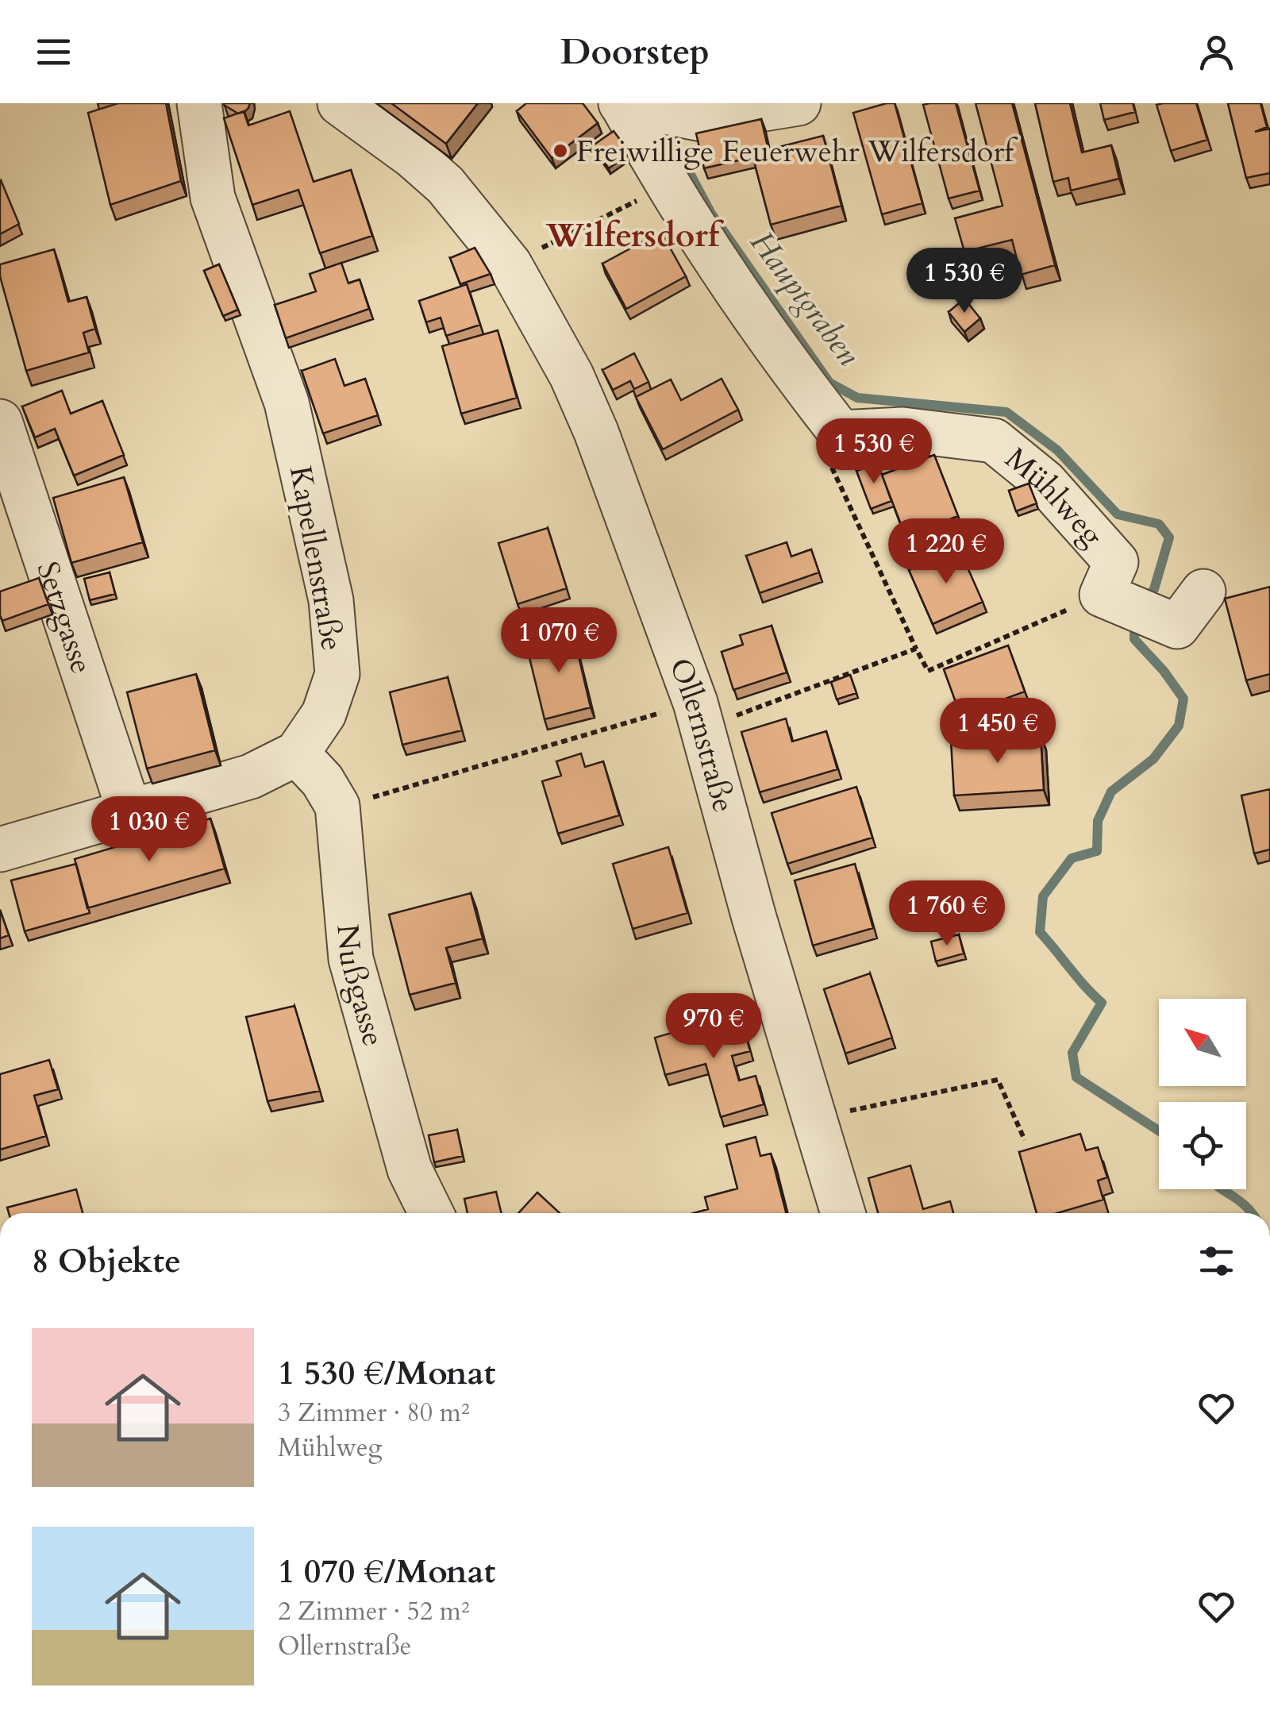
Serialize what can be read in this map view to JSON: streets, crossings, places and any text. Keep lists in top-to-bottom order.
{
  "streets": {
    "street": [
      "Mühlweg",
      "Kapellenstraße",
      "Setzgasse",
      "Ollernstraße",
      "Nußgasse"
    ]
  },
  "crossings": [
    ["Kapellenstraße", "Setzgasse"],
    ["Kapellenstraße", "Nußgasse"]
  ],
  "districts": ["Wilfersdorf"],
  "water": ["Hauptgraben"],
  "places": ["Freiwillige Feuerwehr Wilfersdorf"],
  "north": "top left",
  "page": {
    "header": "Doorstep",
    "price": [
      "1 530 €",
      "1 530 €",
      "1 220 €",
      "1 070 €",
      "1 450 €",
      "1 030 €",
      "1 760 €",
      "970 €"
    ],
    "heading": "8 Objekte",
    "list": [
      {
        "name": "1 530 €/Monat",
        "note": "3 Zimmer · 80 m² · Mühlweg"
      },
      {
        "name": "1 070 €/Monat",
        "note": "2 Zimmer · 52 m² · Ollernstraße"
      }
    ]
  }
}
